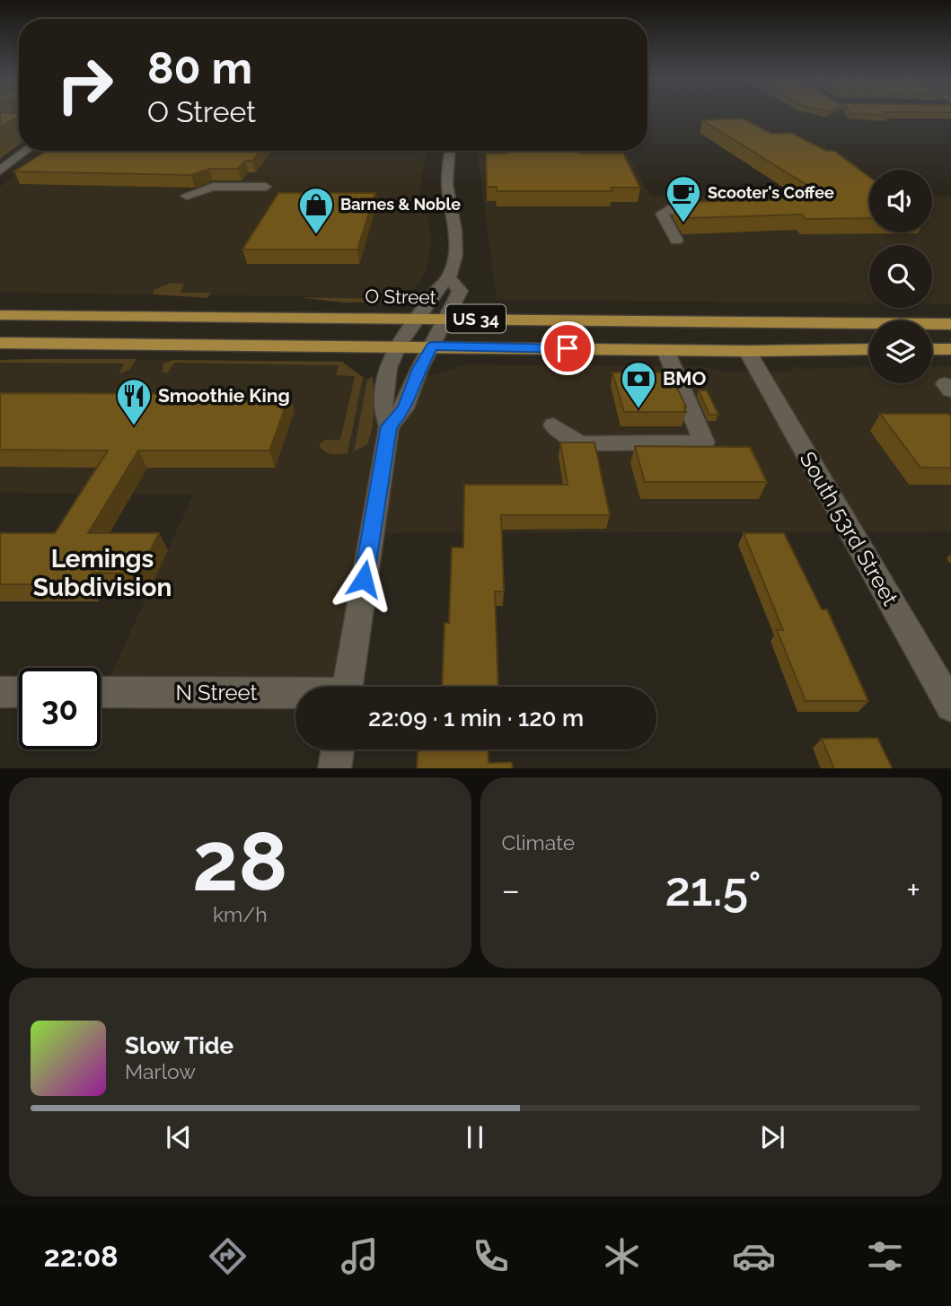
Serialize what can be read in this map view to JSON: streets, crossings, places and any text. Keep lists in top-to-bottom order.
{
  "streets": {
    "main road": ["O Street", "US 34"],
    "street": ["South 53rd Street", "N Street"]
  },
  "crossings": [
    ["US 34", "South 53rd Street"]
  ],
  "districts": ["Lemings Subdivision"],
  "places": {
    "cafe": ["Scooter's Coffee"],
    "shop": ["Barnes & Noble"],
    "bank": ["BMO"],
    "restaurant": ["Smoothie King"]
  },
  "page": {
    "turn": ["80 m", "O Street"],
    "limit": "30",
    "trip": "22:09 · 1 min · 120 m",
    "tile": [
      ["28", "km/h"],
      "Climate"
    ],
    "heat": ["−", "21.5°", "+"],
    "song": ["Slow Tide", "Marlow"],
    "tabs": "22:08"
  }
}
